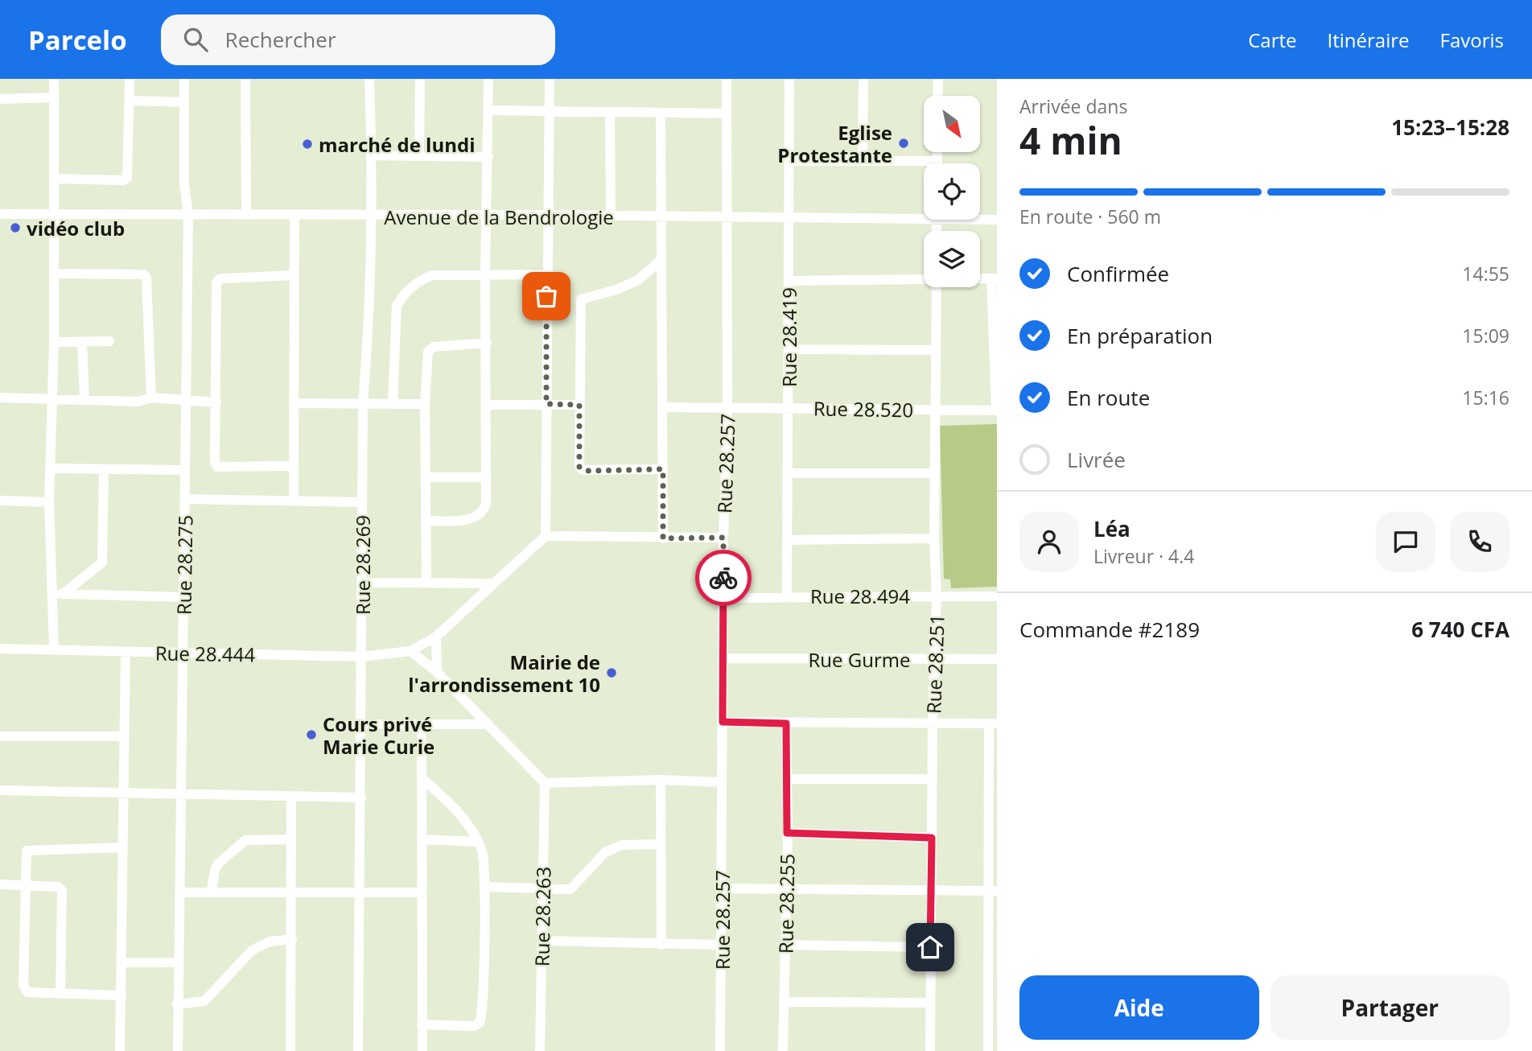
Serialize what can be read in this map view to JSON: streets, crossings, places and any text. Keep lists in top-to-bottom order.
{
  "streets": {
    "street": [
      "Avenue de la Bendrologie",
      "Rue 28.419",
      "Rue 28.520",
      "Rue 28.257",
      "Rue 28.275",
      "Rue 28.269",
      "Rue 28.494",
      "Rue 28.444",
      "Rue Gurme",
      "Rue 28.251",
      "Rue 28.255",
      "Rue 28.263"
    ]
  },
  "crossings": [
    ["Avenue de la Bendrologie", "Rue 28.419"],
    ["Avenue de la Bendrologie", "Rue 28.257"],
    ["Avenue de la Bendrologie", "Rue 28.275"],
    ["Avenue de la Bendrologie", "Rue 28.269"],
    ["Rue 28.419", "Rue 28.520"],
    ["Rue 28.419", "Rue 28.494"],
    ["Rue 28.520", "Rue 28.257"],
    ["Rue 28.520", "Rue 28.251"],
    ["Rue 28.257", "Rue 28.494"],
    ["Rue 28.257", "Rue Gurme"],
    ["Rue 28.275", "Rue 28.444"],
    ["Rue 28.269", "Rue 28.444"],
    ["Rue 28.494", "Rue 28.251"],
    ["Rue Gurme", "Rue 28.251"]
  ],
  "places": [
    "Eglise Protestante",
    "marché de lundi",
    "vidéo club",
    "Mairie de l'arrondissement 10",
    "Cours privé Marie Curie"
  ],
  "north": "bottom right",
  "page": {
    "header": "Parcelo",
    "search": "Rechercher",
    "nav": ["Carte", "Itinéraire", "Favoris"],
    "heading": ["4 min", "Arrivée dans", "15:23–15:28"],
    "panel": [
      "Léa",
      "Livreur · 4.4",
      "Commande #2189",
      "6 740 CFA"
    ],
    "bar": "En route · 560 m",
    "list": [
      ["Confirmée", "14:55"],
      ["En préparation", "15:09"],
      ["En route", "15:16"],
      "Livrée"
    ],
    "buttons": ["Aide", "Partager"]
  }
}
